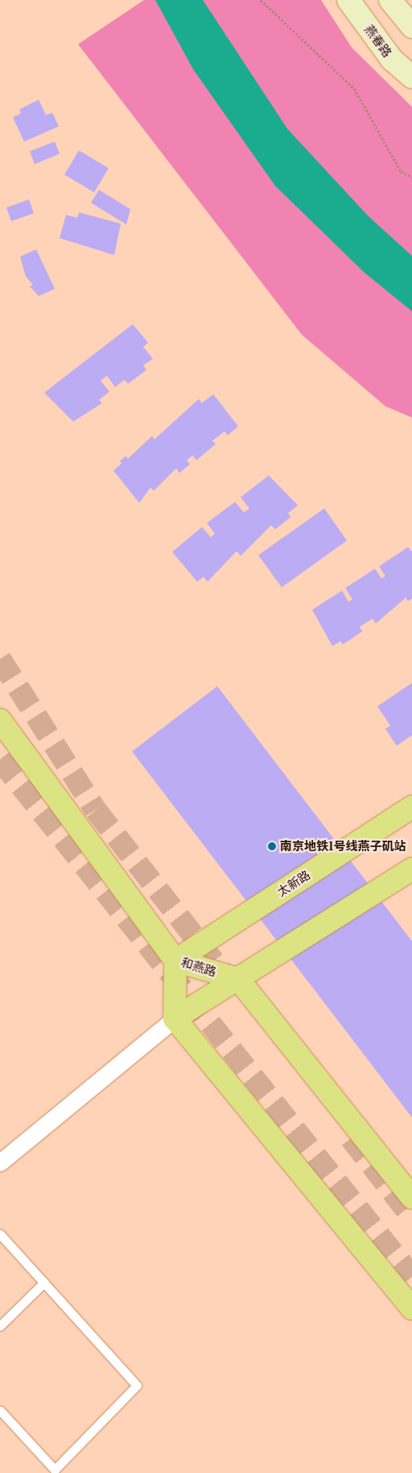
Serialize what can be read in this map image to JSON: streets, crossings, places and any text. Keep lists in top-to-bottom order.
{
  "streets": {
    "main road": ["太新路", "和燕路"],
    "street": ["燕春路"]
  },
  "crossings": [
    ["太新路", "和燕路"]
  ],
  "places": ["南京地铁1号线燕子矶站"]
}
